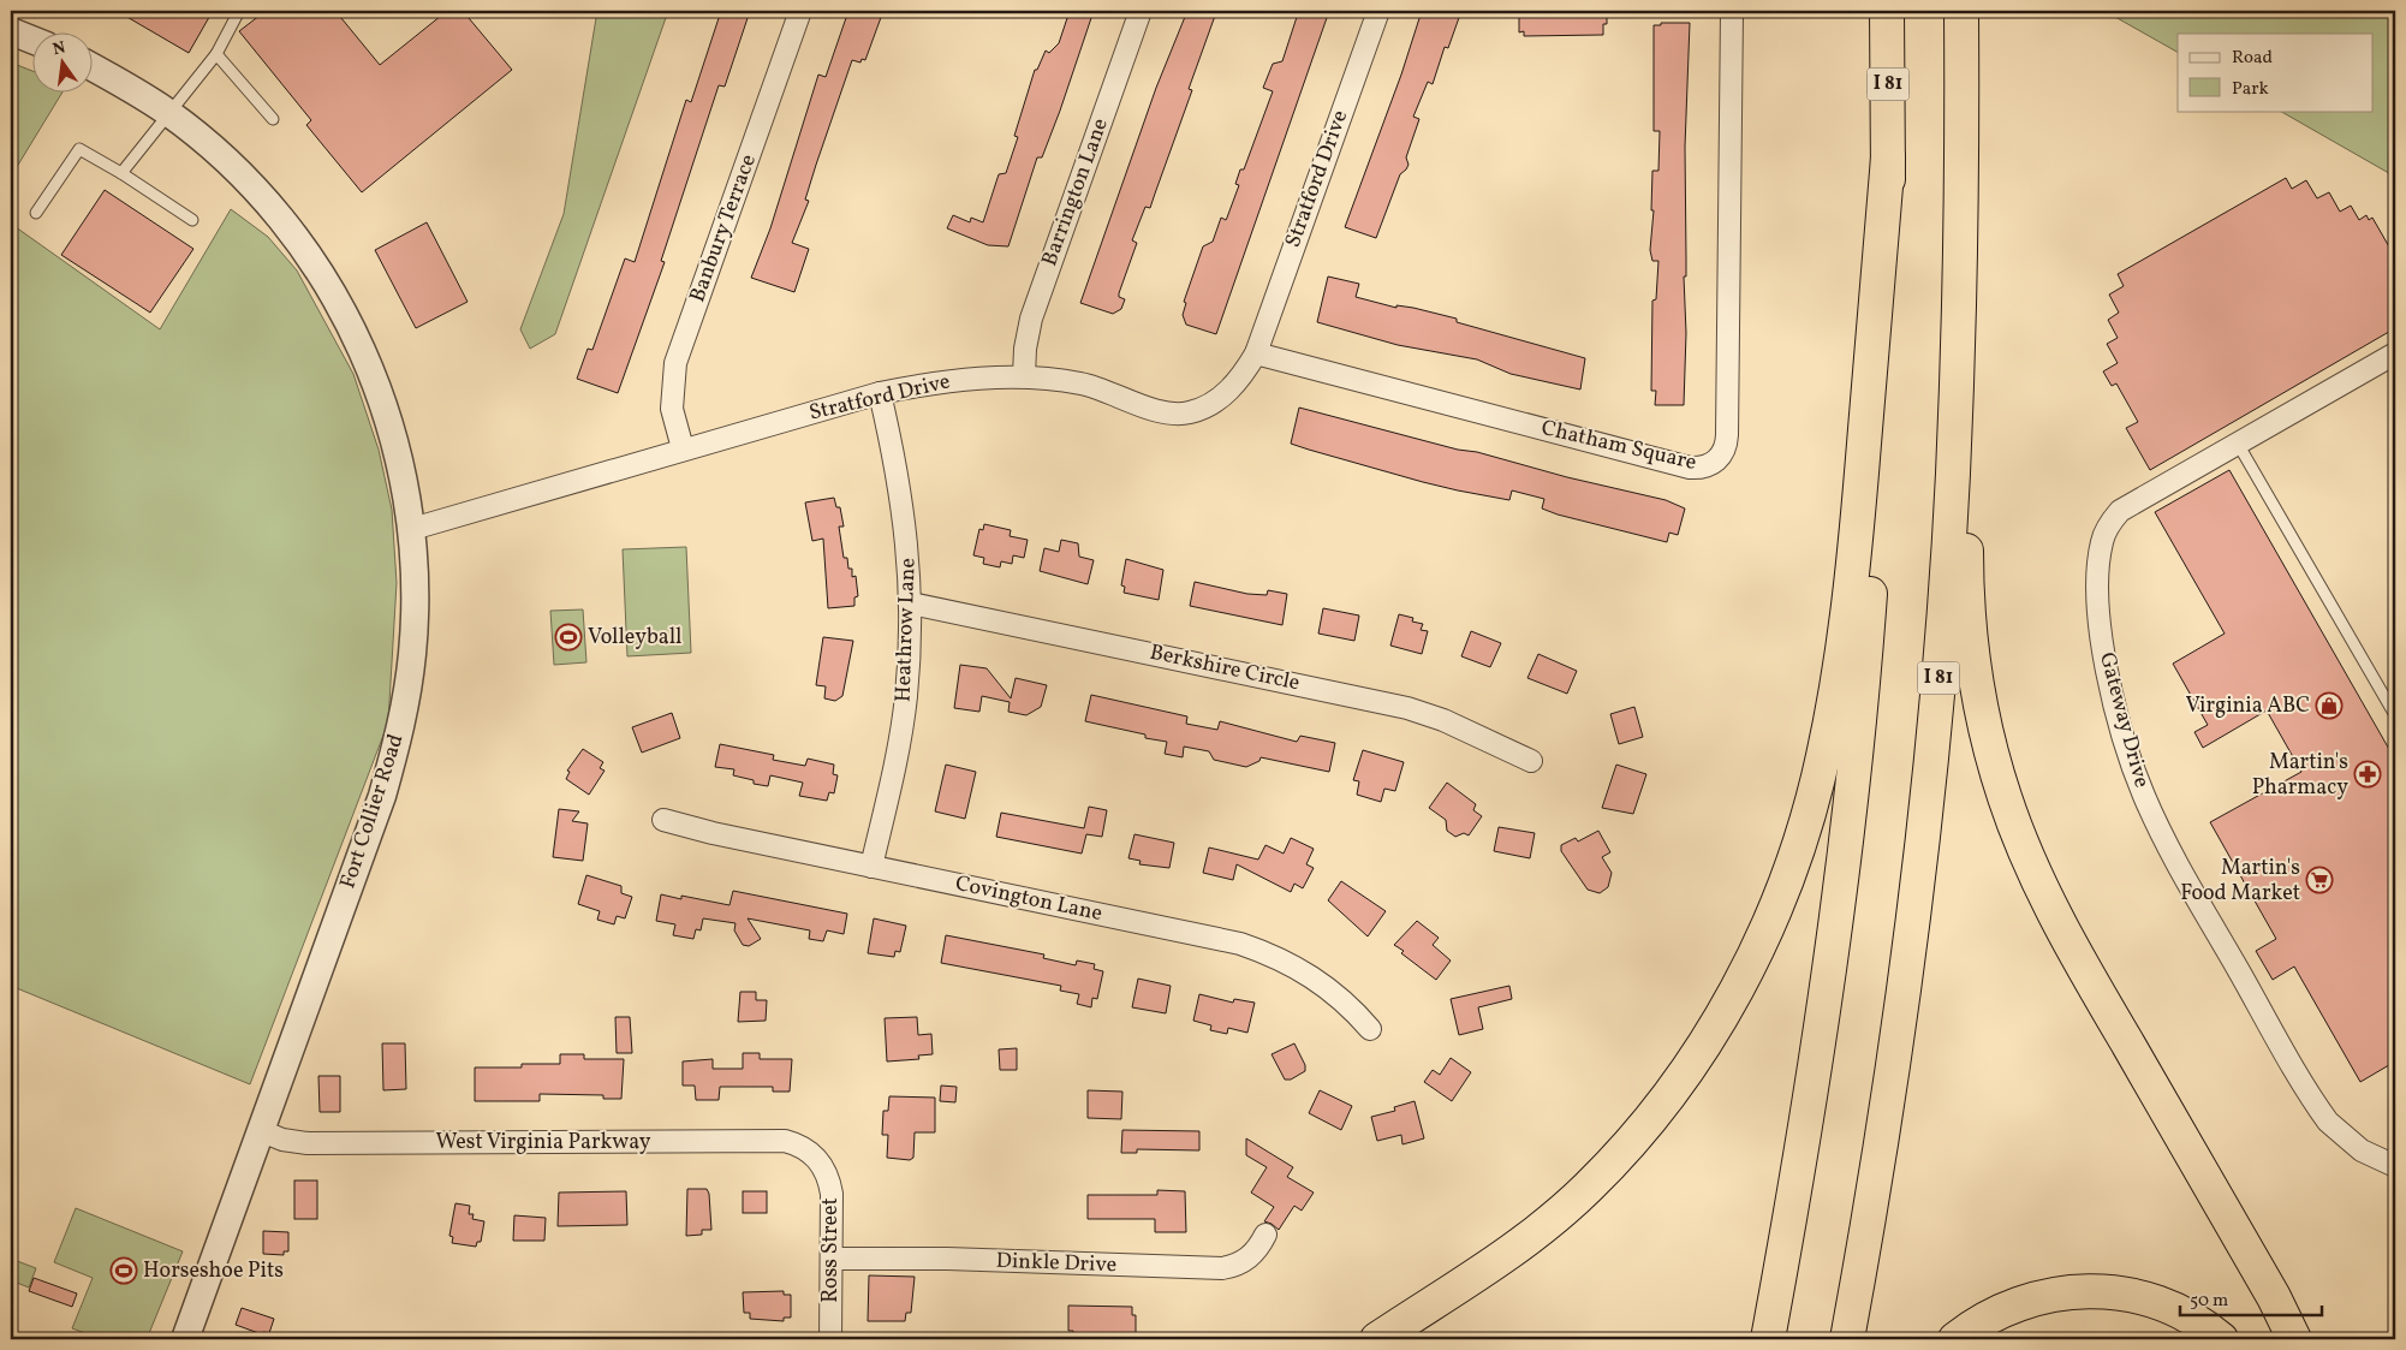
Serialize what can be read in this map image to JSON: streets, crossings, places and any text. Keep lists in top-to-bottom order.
{
  "streets": {
    "highway": ["I 81"],
    "street": [
      "Stratford Drive",
      "Barrington Lane",
      "Banbury Terrace",
      "Chatham Square",
      "Heathrow Lane",
      "Berkshire Circle",
      "Gateway Drive",
      "Fort Collier Road",
      "Covington Lane",
      "West Virginia Parkway",
      "Ross Street",
      "Dinkle Drive"
    ]
  },
  "crossings": [
    ["Stratford Drive", "Barrington Lane"],
    ["Stratford Drive", "Banbury Terrace"],
    ["Stratford Drive", "Chatham Square"],
    ["Stratford Drive", "Heathrow Lane"],
    ["Stratford Drive", "Fort Collier Road"],
    ["Heathrow Lane", "Berkshire Circle"],
    ["Heathrow Lane", "Covington Lane"],
    ["Fort Collier Road", "West Virginia Parkway"],
    ["West Virginia Parkway", "Ross Street"],
    ["Ross Street", "Dinkle Drive"]
  ],
  "places": {
    "sports": ["Volleyball", "Horseshoe Pits"],
    "shop": ["Virginia ABC"],
    "pharmacy": ["Martin's Pharmacy"],
    "supermarket": ["Martin's Food Market"]
  },
  "legend": ["Road", "Park"],
  "scale_bar": "50 m",
  "north": "top"
}
